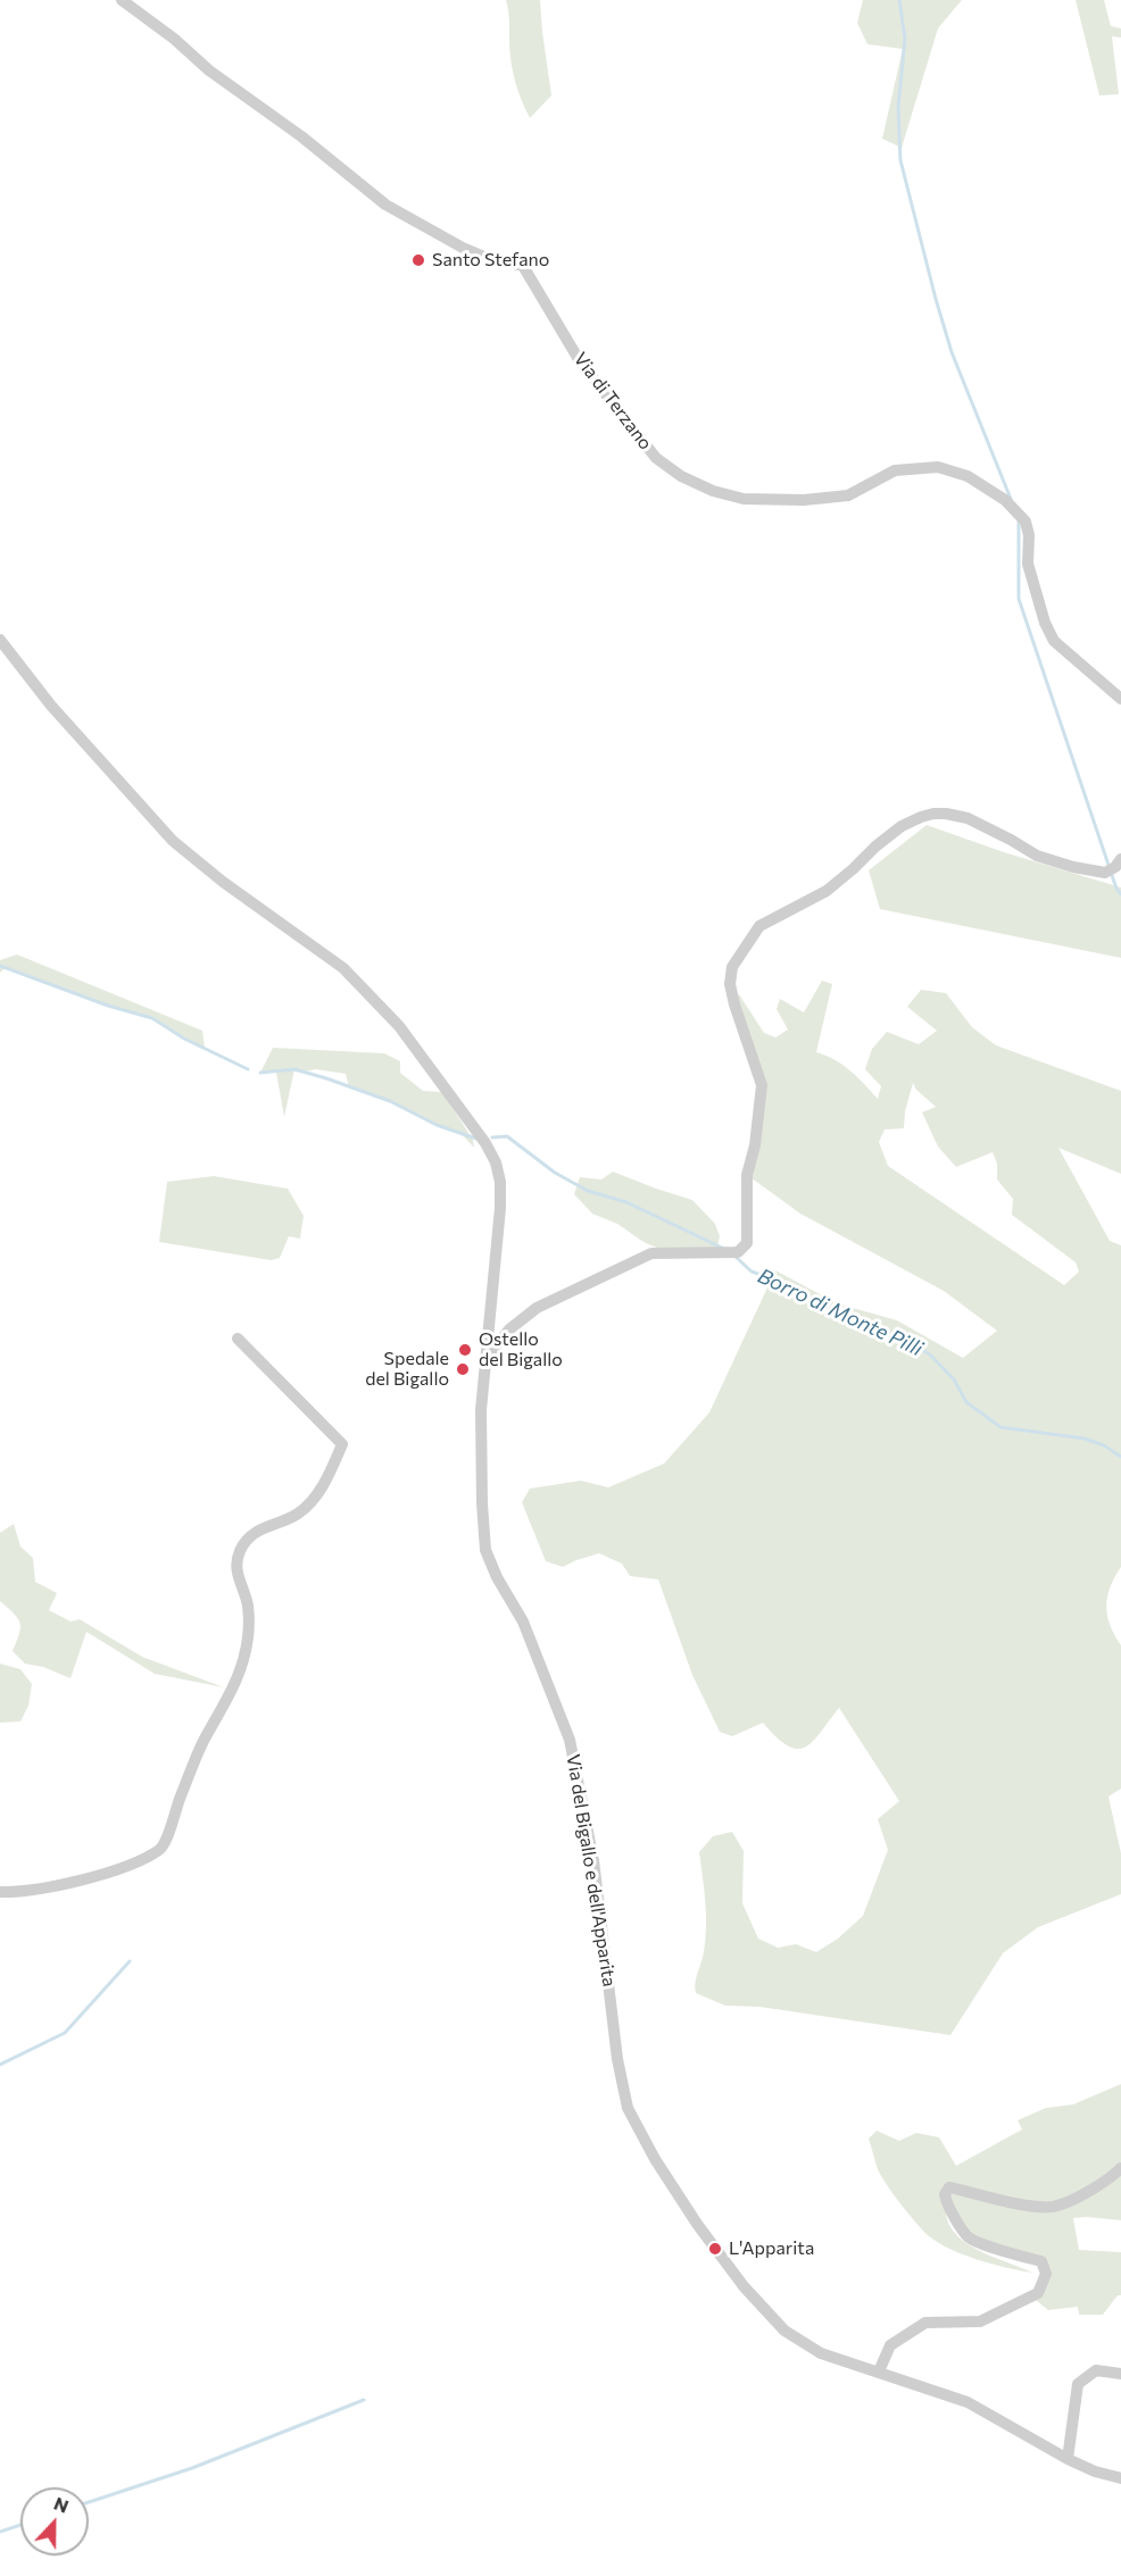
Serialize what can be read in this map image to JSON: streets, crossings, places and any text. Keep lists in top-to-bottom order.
{
  "streets": {
    "street": ["Via di Terzano", "Via del Bigallo e dell'Apparita"]
  },
  "water": ["Borro di Monte Pilli"],
  "places": [
    "Santo Stefano",
    "Ostello del Bigallo",
    "Spedale del Bigallo",
    "L'Apparita"
  ],
  "north": "top"
}
